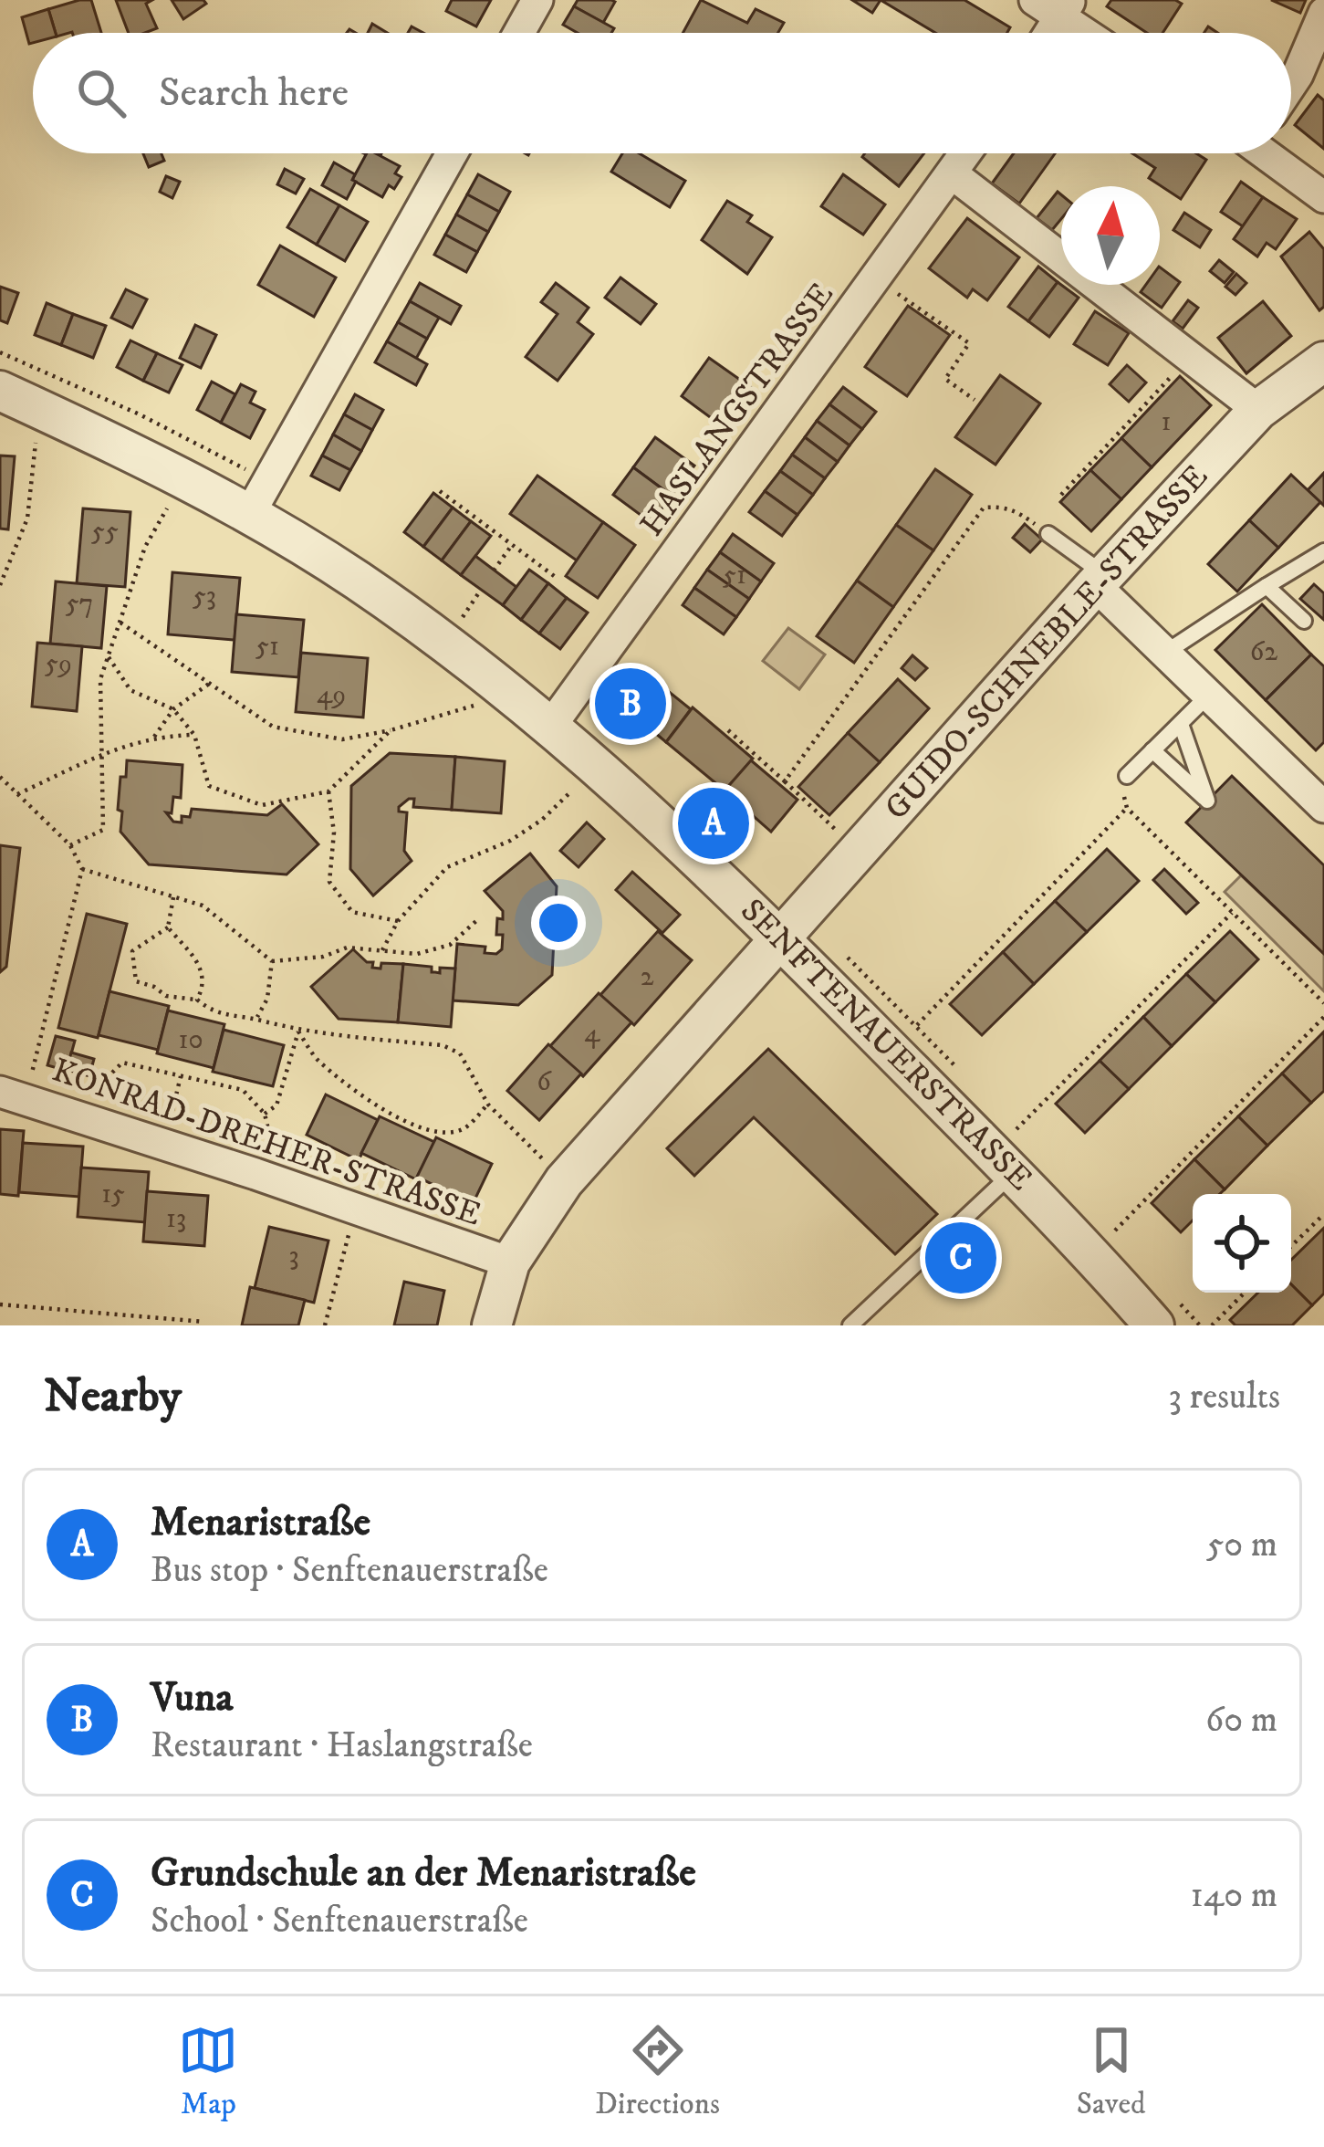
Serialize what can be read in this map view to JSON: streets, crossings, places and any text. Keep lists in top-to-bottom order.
{
  "streets": {
    "street": [
      "HASLANGSTRASSE",
      "GUIDO-SCHNEBLE-STRASSE",
      "SENFTENAUERSTRASSE",
      "KONRAD-DREHER-STRASSE"
    ]
  },
  "crossings": [
    ["HASLANGSTRASSE", "SENFTENAUERSTRASSE"],
    ["GUIDO-SCHNEBLE-STRASSE", "SENFTENAUERSTRASSE"],
    ["GUIDO-SCHNEBLE-STRASSE", "KONRAD-DREHER-STRASSE"]
  ],
  "house_numbers": [
    "1",
    "55",
    "51",
    "53",
    "57",
    "51",
    "62",
    "59",
    "49",
    "2",
    "4",
    "10",
    "6",
    "15",
    "13",
    "3"
  ],
  "north": "top",
  "page": {
    "search": "Search here",
    "pins": ["B", "A", "C"],
    "heading": ["Nearby", "3 results"],
    "list": [
      {
        "mark": "A",
        "name": "Menaristraße",
        "note": "Bus stop · Senftenauerstraße",
        "value": "50 m"
      },
      {
        "mark": "B",
        "name": "Vuna",
        "note": "Restaurant · Haslangstraße",
        "value": "60 m"
      },
      {
        "mark": "C",
        "name": "Grundschule an der Menaristraße",
        "note": "School · Senftenauerstraße",
        "value": "140 m"
      }
    ],
    "nav": ["Map", "Directions", "Saved"]
  }
}
